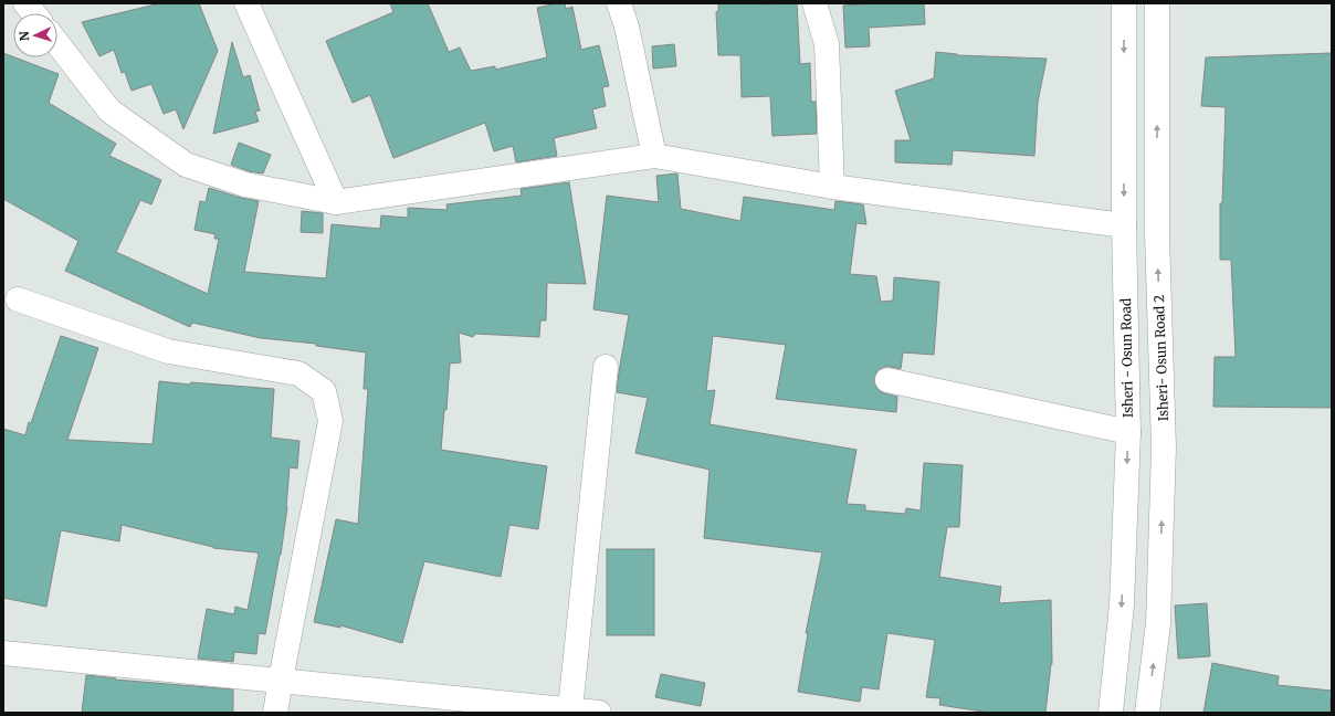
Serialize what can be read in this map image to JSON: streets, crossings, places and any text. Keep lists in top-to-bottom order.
{
  "streets": {
    "street": ["Isheri - Osun Road", "Isheri- Osun Road 2"]
  },
  "one_way": ["Isheri - Osun Road", "Isheri- Osun Road 2"],
  "north": "left"
}
